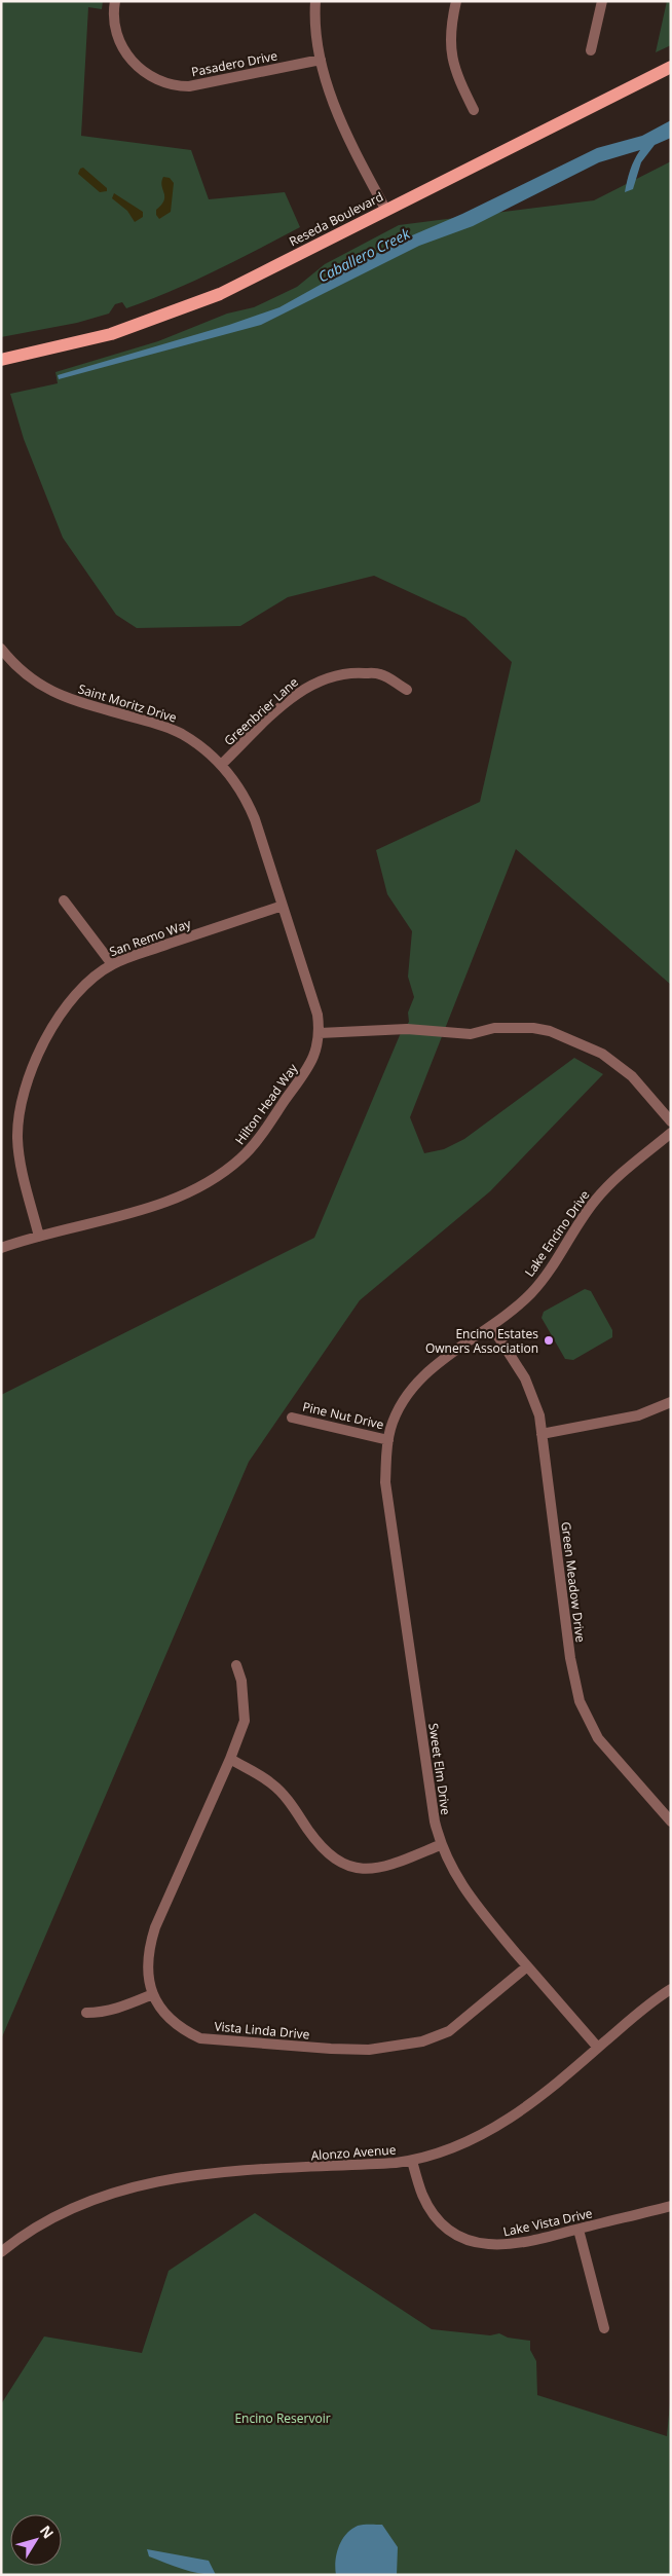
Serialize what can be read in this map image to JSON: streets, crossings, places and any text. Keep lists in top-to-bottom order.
{
  "streets": {
    "main road": ["Reseda Boulevard"],
    "street": [
      "Pasadero Drive",
      "Saint Moritz Drive",
      "Greenbrier Lane",
      "San Remo Way",
      "Hilton Head Way",
      "Lake Encino Drive",
      "Pine Nut Drive",
      "Green Meadow Drive",
      "Sweet Elm Drive",
      "Vista Linda Drive",
      "Alonzo Avenue",
      "Lake Vista Drive"
    ]
  },
  "crossings": [
    ["Saint Moritz Drive", "Greenbrier Lane"],
    ["Saint Moritz Drive", "San Remo Way"],
    ["Saint Moritz Drive", "Hilton Head Way"],
    ["San Remo Way", "Hilton Head Way"],
    ["Lake Encino Drive", "Pine Nut Drive"],
    ["Lake Encino Drive", "Green Meadow Drive"],
    ["Lake Encino Drive", "Sweet Elm Drive"],
    ["Pine Nut Drive", "Sweet Elm Drive"],
    ["Sweet Elm Drive", "Vista Linda Drive"],
    ["Sweet Elm Drive", "Alonzo Avenue"],
    ["Alonzo Avenue", "Lake Vista Drive"]
  ],
  "water": ["Caballero Creek"],
  "parks": ["Encino Reservoir"],
  "places": ["Encino Estates Owners Association"],
  "north": "top right"
}
